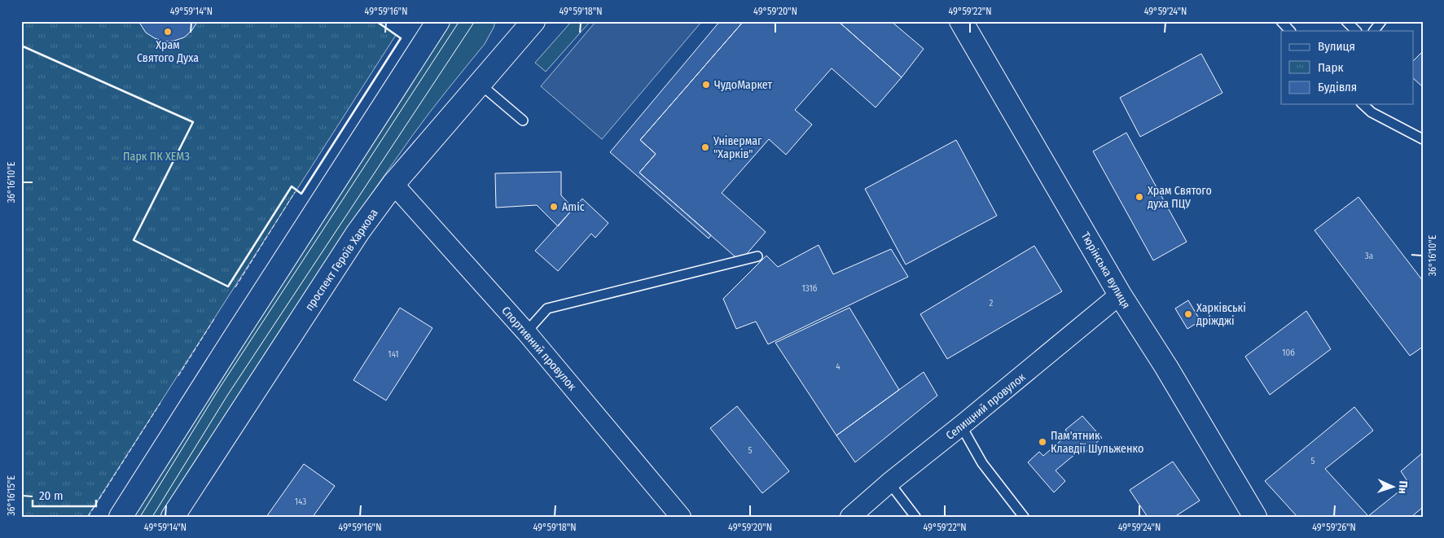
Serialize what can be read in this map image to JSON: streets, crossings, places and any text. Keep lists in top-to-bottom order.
{
  "streets": {
    "main road": ["проспект Героїв Харкова", "Тюрінська вулиця"],
    "street": ["Спортивний провулок", "Селищний провулок"]
  },
  "crossings": [
    ["проспект Героїв Харкова", "Спортивний провулок"],
    ["Тюрінська вулиця", "Селищний провулок"]
  ],
  "parks": ["Парк ПК ХЕМЗ"],
  "places": [
    "Храм Святого Духа",
    "ЧудоМаркет",
    "Універмаг \"Харків\"",
    "Храм Святого духа ПЦУ",
    "Amic",
    "Харківські дріжджі",
    "Пам'ятник Клавдії Шульженко"
  ],
  "house_numbers": [
    "3а",
    "131б",
    "2",
    "10б",
    "141",
    "4",
    "5",
    "5",
    "143"
  ],
  "legend": ["Вулиця", "Парк", "Будівля"],
  "scale_bar": "20 m",
  "north": "right",
  "coordinates": [
    "49°59'14\"N",
    "49°59'16\"N",
    "49°59'18\"N",
    "49°59'20\"N",
    "49°59'22\"N",
    "49°59'24\"N",
    "36°16'10\"E",
    "36°16'15\"E",
    "49°59'26\"N"
  ]
}
